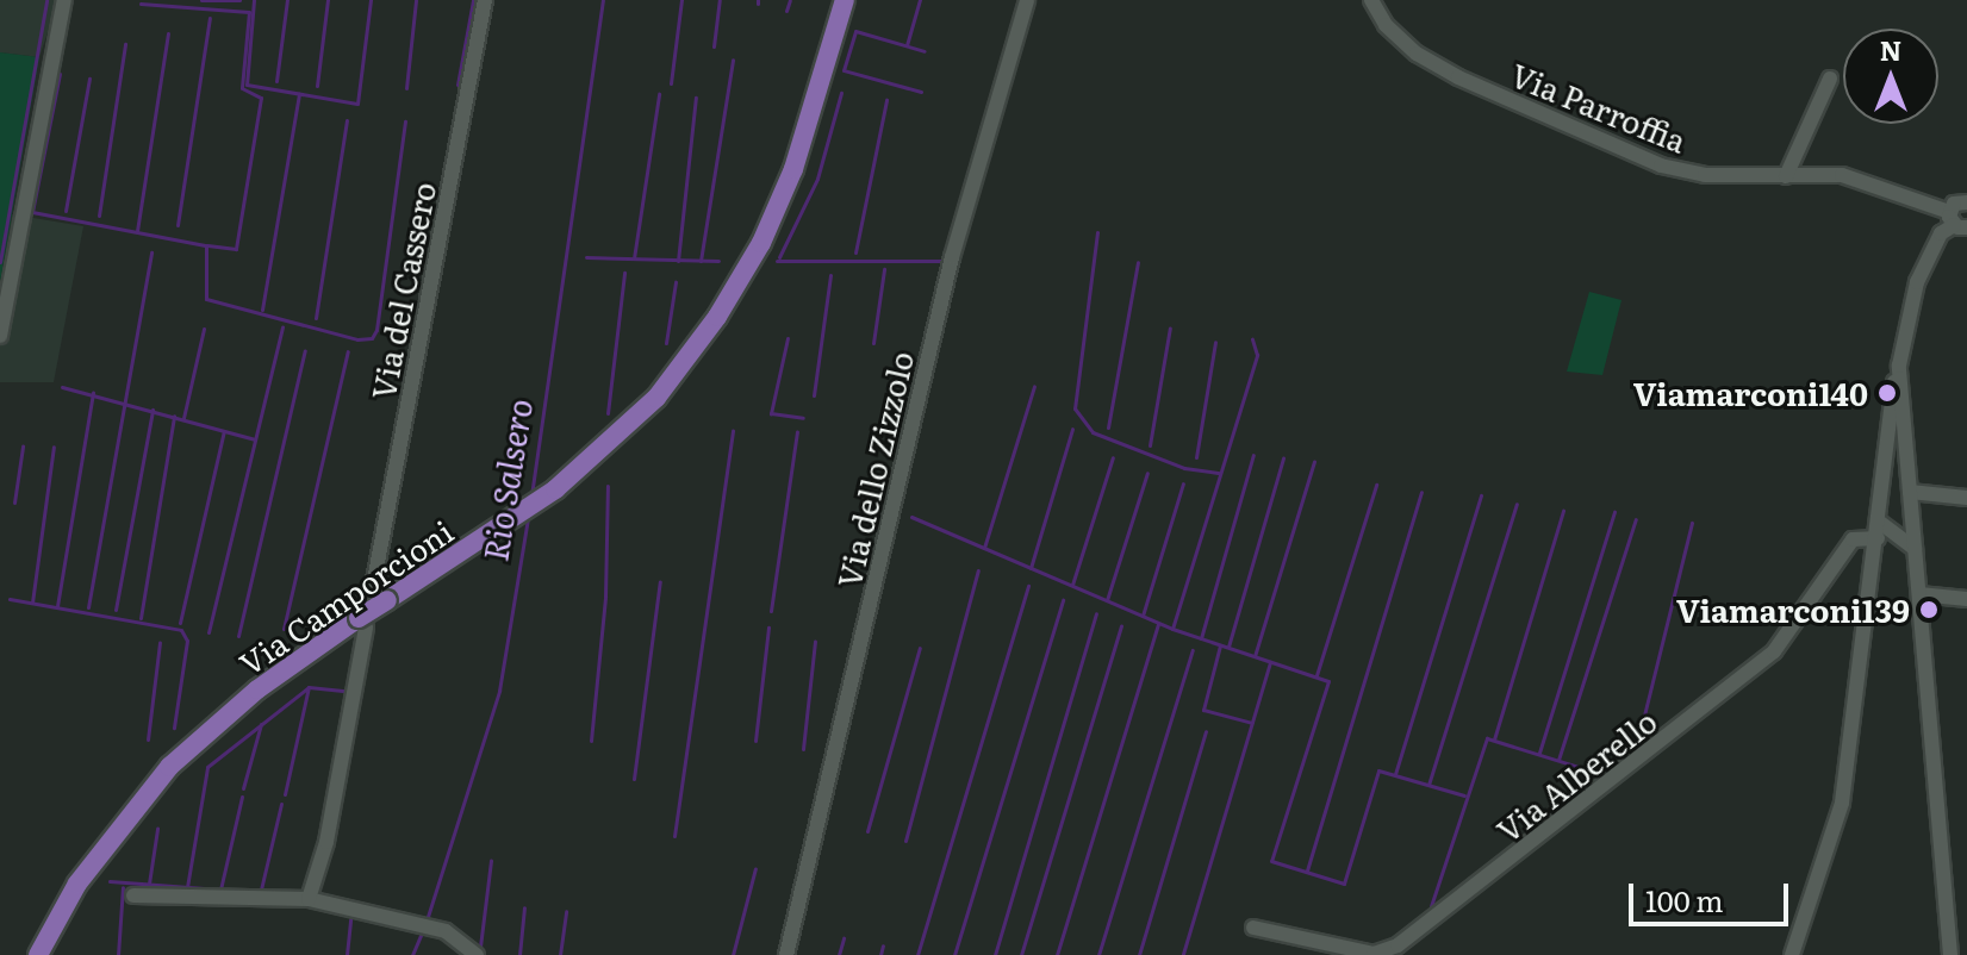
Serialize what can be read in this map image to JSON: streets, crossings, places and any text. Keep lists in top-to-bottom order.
{
  "streets": {
    "main road": ["Via Camporcioni"],
    "street": [
      "Via Parroffia",
      "Via del Cassero",
      "Via dello Zizzolo",
      "Via Alberello"
    ]
  },
  "crossings": [
    ["Via del Cassero", "Via Camporcioni"]
  ],
  "water": ["Rio Salsero"],
  "places": ["Viamarconi140", "Viamarconi139"],
  "scale_bar": "100 m",
  "north": "top"
}
